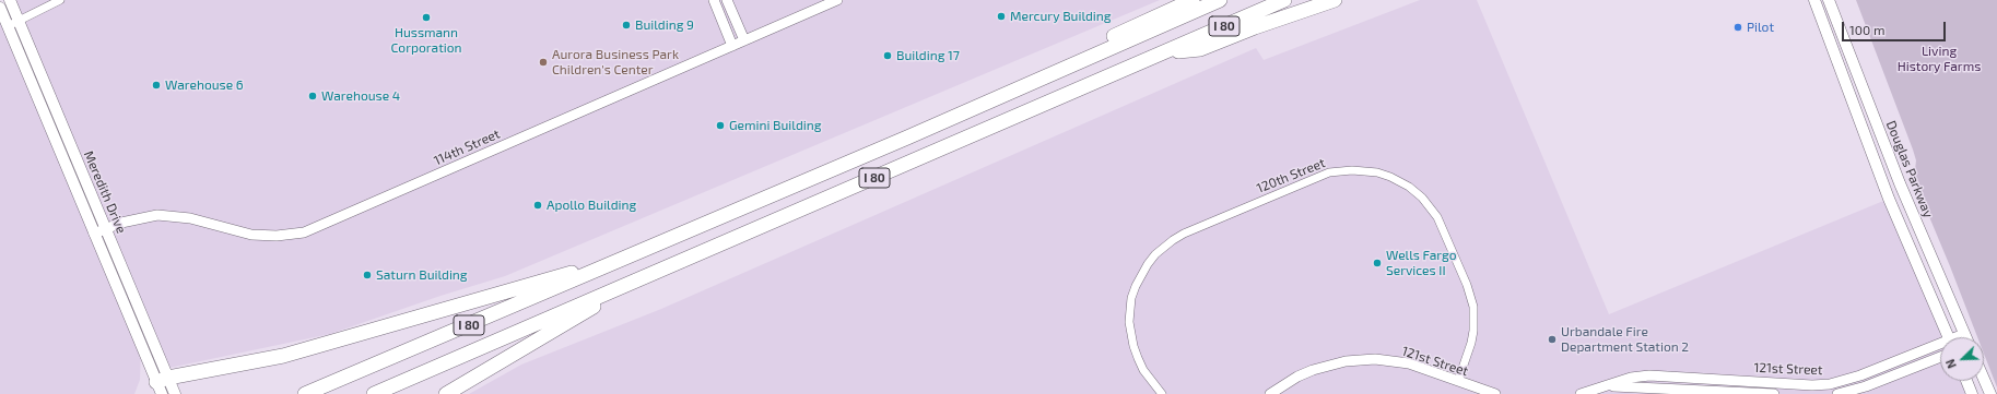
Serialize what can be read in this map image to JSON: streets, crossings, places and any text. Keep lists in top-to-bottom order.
{
  "streets": {
    "highway": ["I 80"],
    "main road": ["Douglas Parkway", "Meredith Drive"],
    "street": ["114th Street", "120th Street", "121st Street"]
  },
  "crossings": [
    ["114th Street", "Meredith Drive"],
    ["Douglas Parkway", "121st Street"],
    ["120th Street", "121st Street"]
  ],
  "parks": ["Living History Farms"],
  "places": [
    "Mercury Building",
    "Hussmann Corporation",
    "Building 9",
    "Pilot",
    "Building 17",
    "Aurora Business Park Children's Center",
    "Warehouse 6",
    "Warehouse 4",
    "Gemini Building",
    "Apollo Building",
    "Wells Fargo Services II",
    "Saturn Building",
    "Urbandale Fire Department Station 2"
  ],
  "scale_bar": "100 m",
  "north": "bottom left"
}
